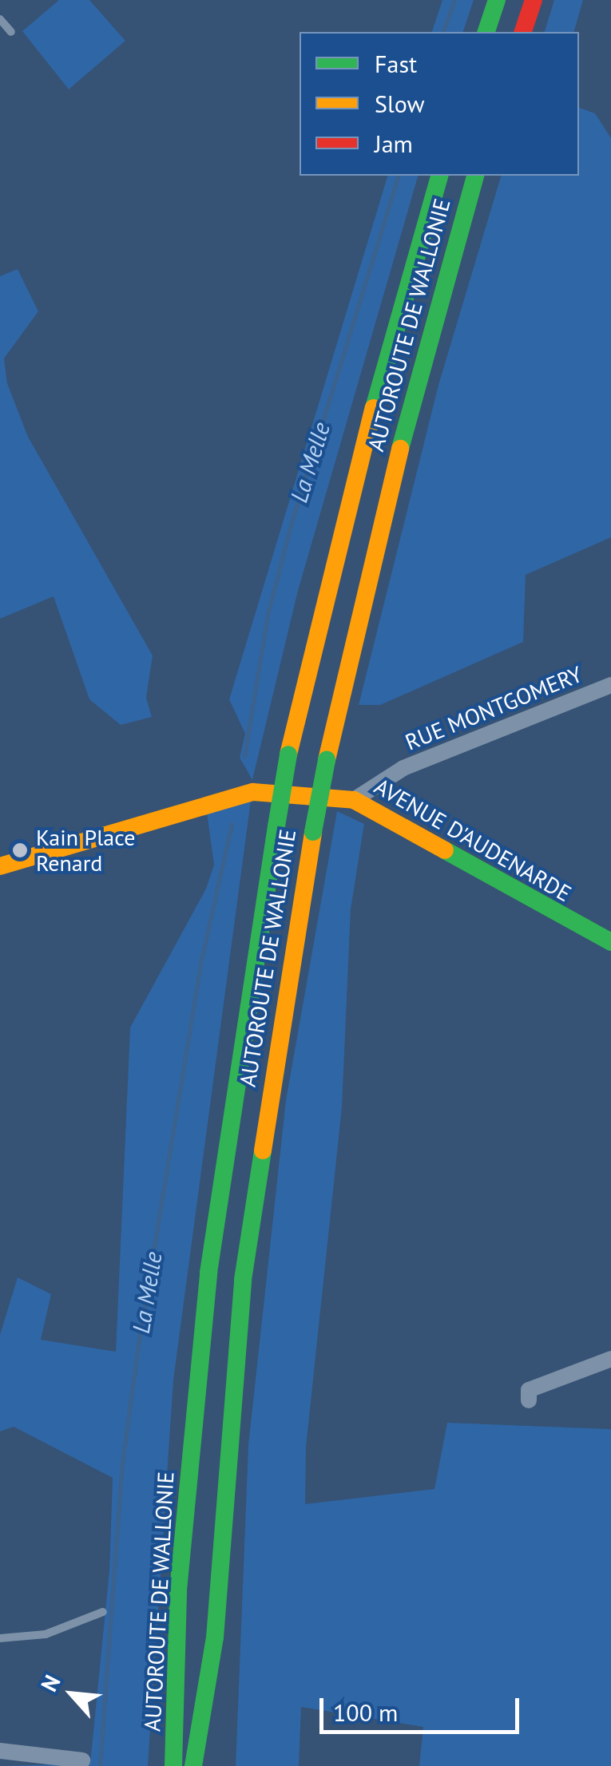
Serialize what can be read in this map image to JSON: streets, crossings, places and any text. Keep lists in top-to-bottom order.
{
  "streets": {
    "main road": ["AUTOROUTE DE WALLONIE", "AVENUE D'AUDENARDE"],
    "street": ["RUE MONTGOMERY"]
  },
  "crossings": [
    ["RUE MONTGOMERY", "AVENUE D'AUDENARDE"]
  ],
  "water": ["La Melle"],
  "places": ["Kain Place Renard"],
  "legend": ["Fast", "Slow", "Jam"],
  "scale_bar": "100 m",
  "north": "top left"
}
